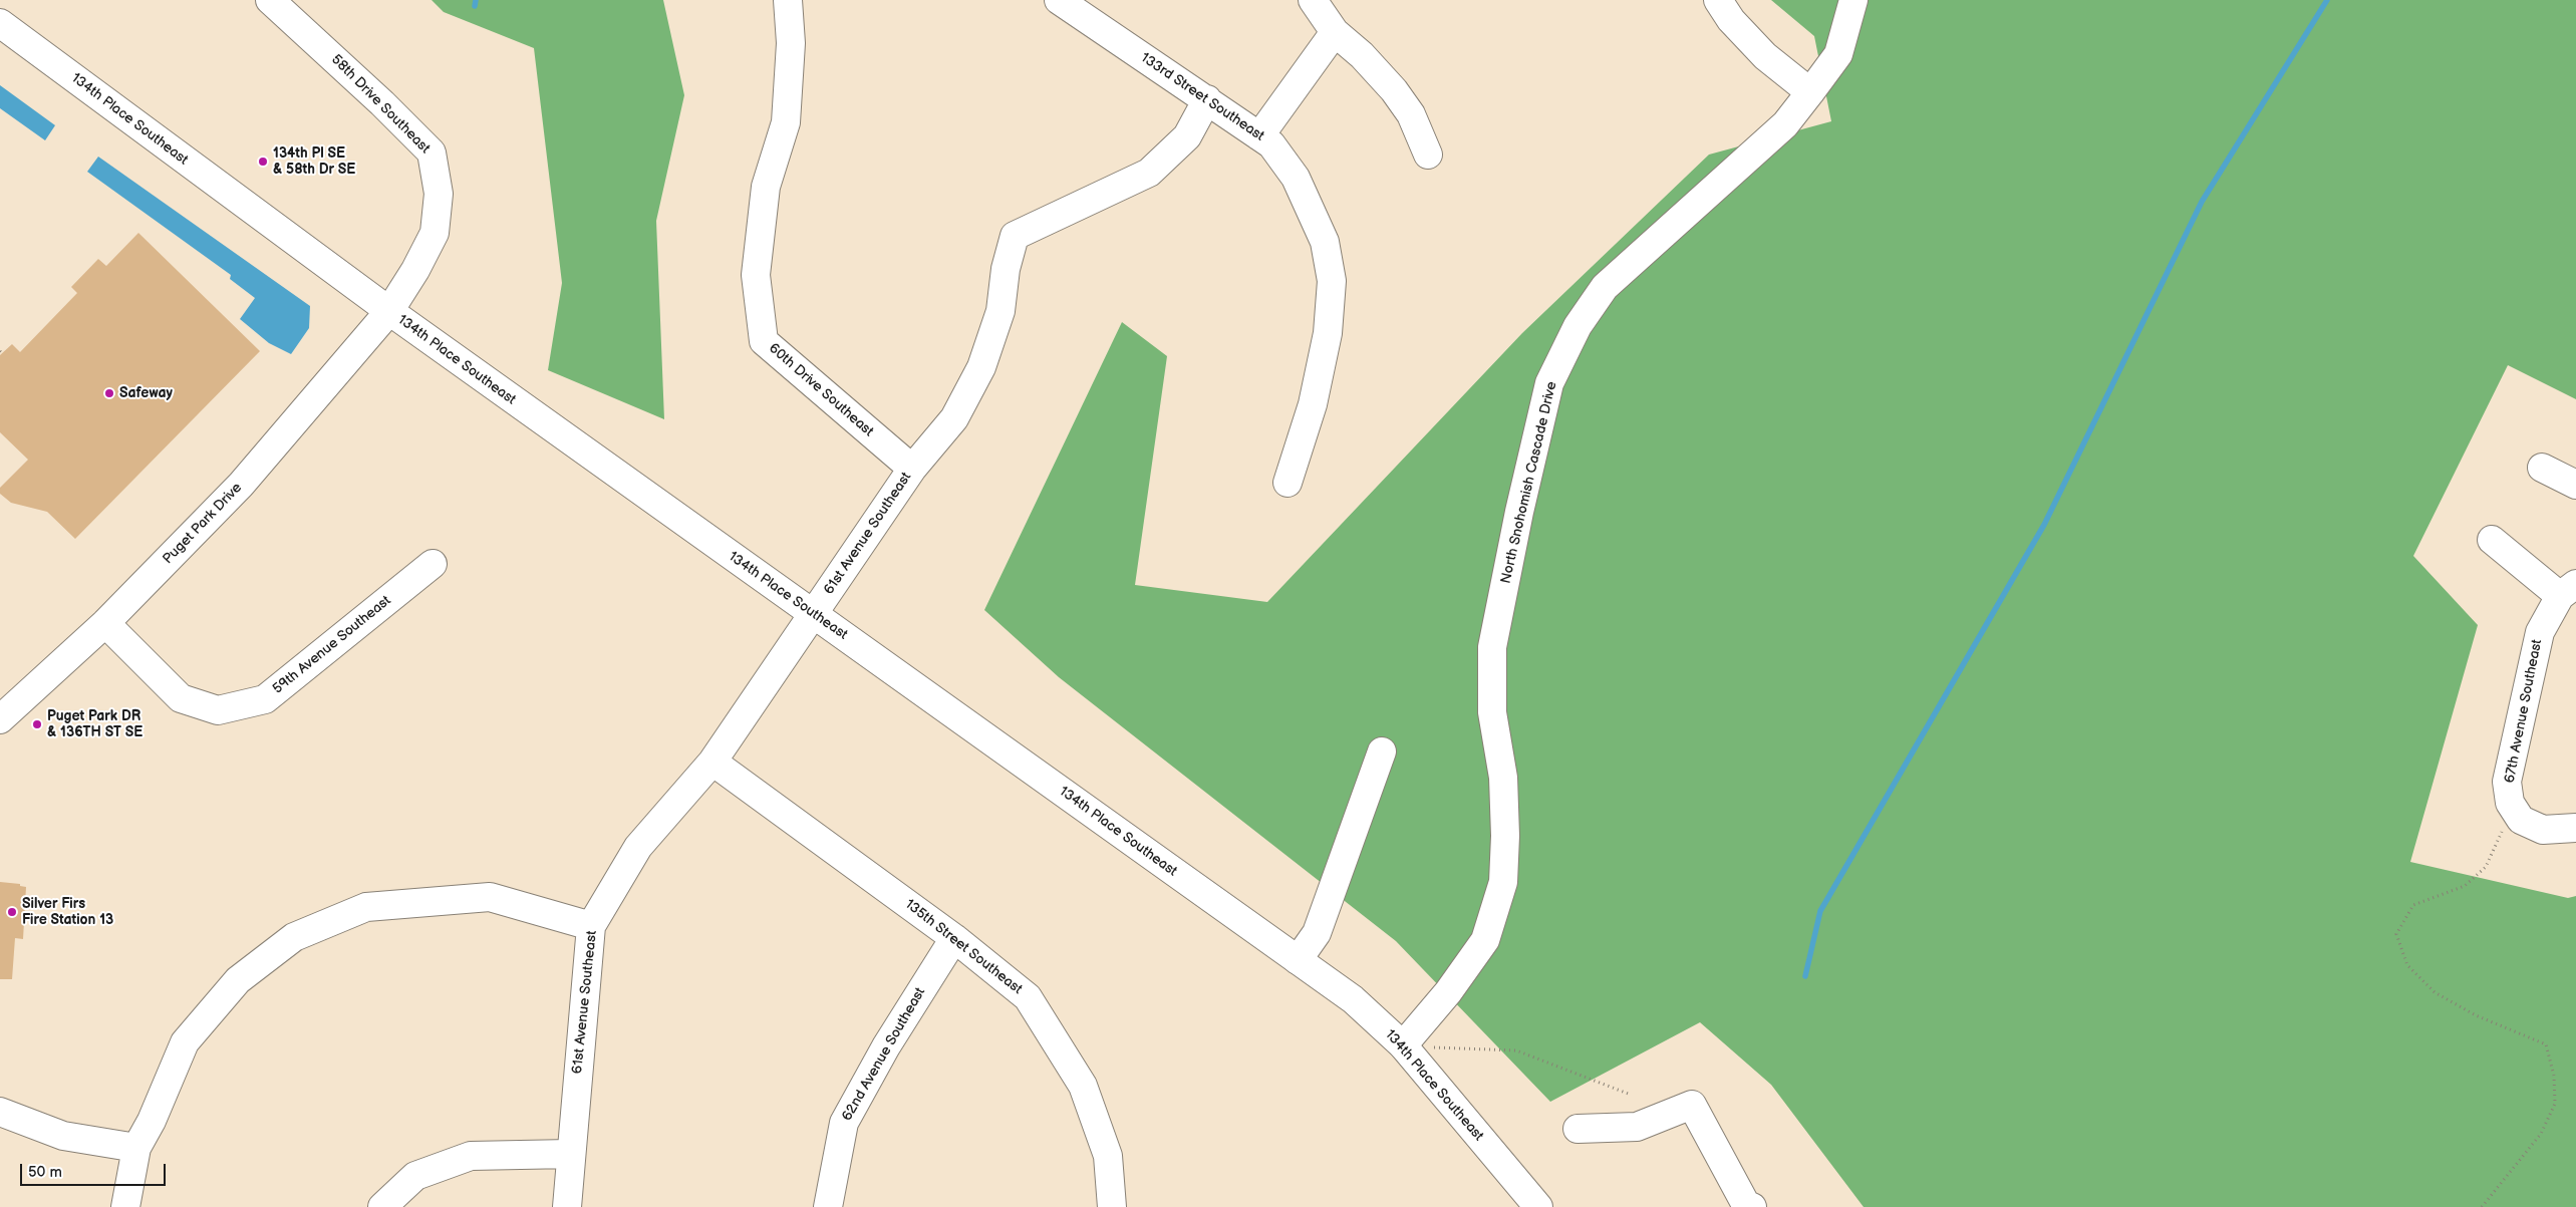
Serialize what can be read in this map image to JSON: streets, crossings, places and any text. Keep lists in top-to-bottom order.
{
  "streets": {
    "street": [
      "133rd Street Southeast",
      "58th Drive Southeast",
      "134th Place Southeast",
      "60th Drive Southeast",
      "North Snohomish Cascade Drive",
      "Puget Park Drive",
      "61st Avenue Southeast",
      "59th Avenue Southeast",
      "67th Avenue Southeast",
      "135th Street Southeast",
      "62nd Avenue Southeast"
    ]
  },
  "crossings": [
    ["133rd Street Southeast", "61st Avenue Southeast"],
    ["58th Drive Southeast", "134th Place Southeast"],
    ["58th Drive Southeast", "Puget Park Drive"],
    ["134th Place Southeast", "North Snohomish Cascade Drive"],
    ["134th Place Southeast", "Puget Park Drive"],
    ["134th Place Southeast", "61st Avenue Southeast"],
    ["60th Drive Southeast", "61st Avenue Southeast"],
    ["Puget Park Drive", "59th Avenue Southeast"],
    ["61st Avenue Southeast", "135th Street Southeast"],
    ["135th Street Southeast", "62nd Avenue Southeast"]
  ],
  "places": [
    "134th Pl SE & 58th Dr SE",
    "Safeway",
    "Puget Park DR & 136TH ST SE",
    "Silver Firs Fire Station 13"
  ],
  "scale_bar": "50 m"
}
